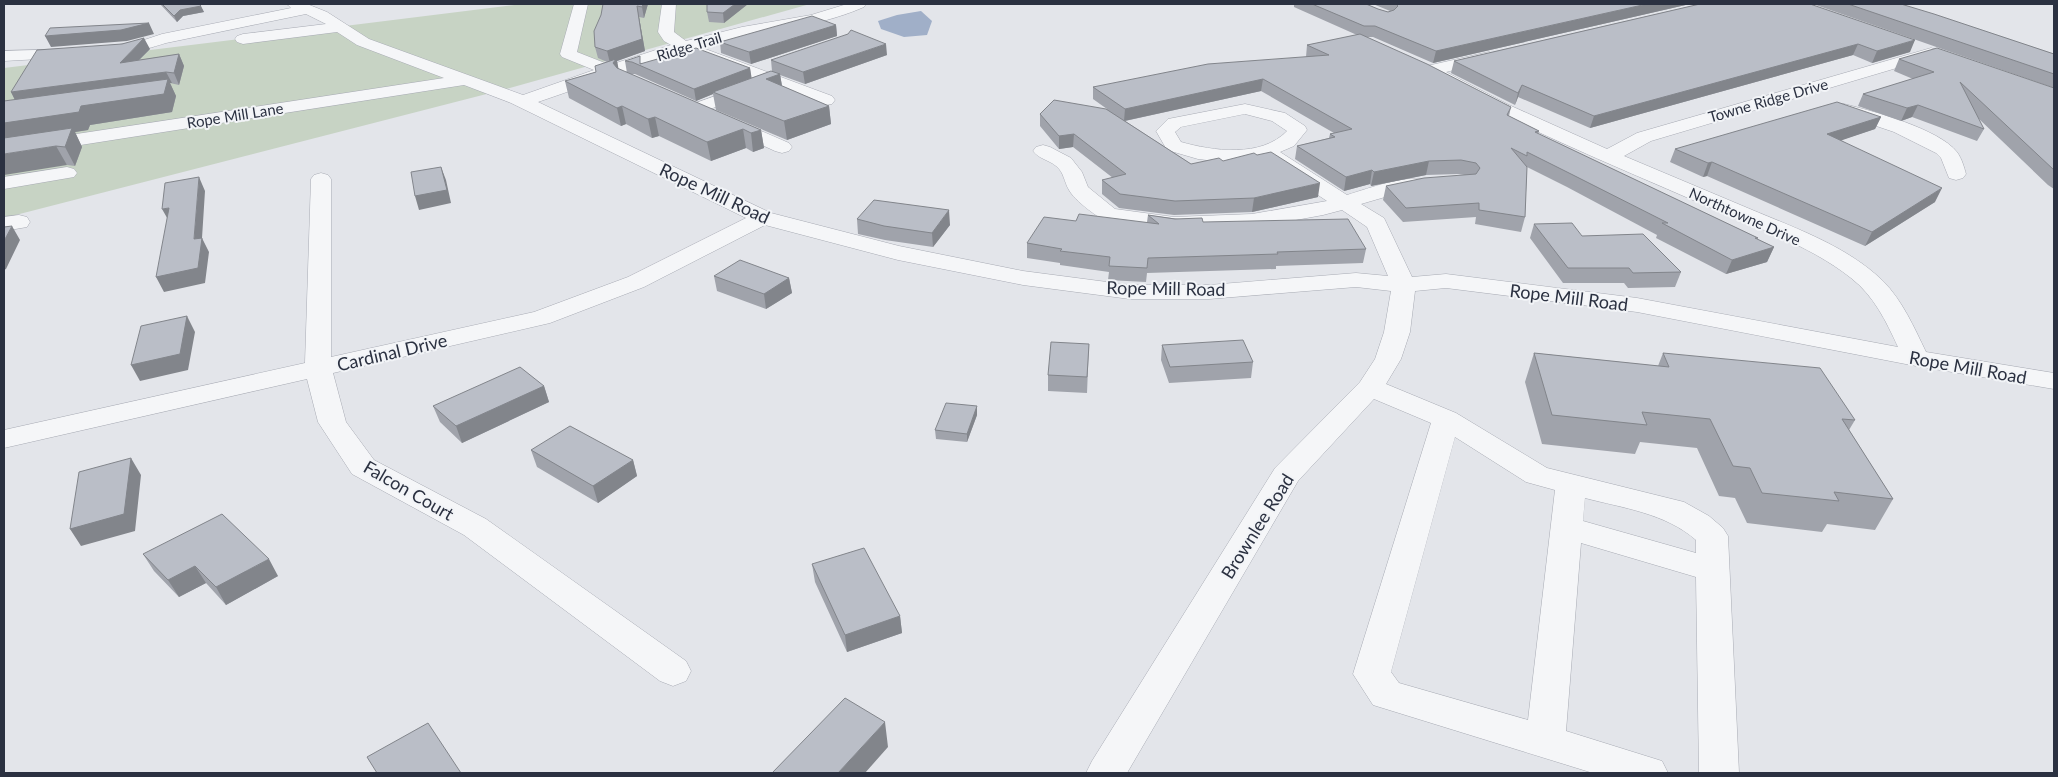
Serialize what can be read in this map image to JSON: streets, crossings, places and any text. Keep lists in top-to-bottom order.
{
  "streets": {
    "street": [
      "Ridge Trail",
      "Towne Ridge Drive",
      "Rope Mill Lane",
      "Rope Mill Road",
      "Northtowne Drive",
      "Cardinal Drive",
      "Falcon Court",
      "Brownlee Road"
    ]
  },
  "crossings": [
    ["Ridge Trail", "Rope Mill Road"],
    ["Towne Ridge Drive", "Northtowne Drive"],
    ["Rope Mill Lane", "Rope Mill Road"],
    ["Rope Mill Road", "Northtowne Drive"],
    ["Rope Mill Road", "Cardinal Drive"],
    ["Rope Mill Road", "Brownlee Road"],
    ["Cardinal Drive", "Falcon Court"]
  ]
}
